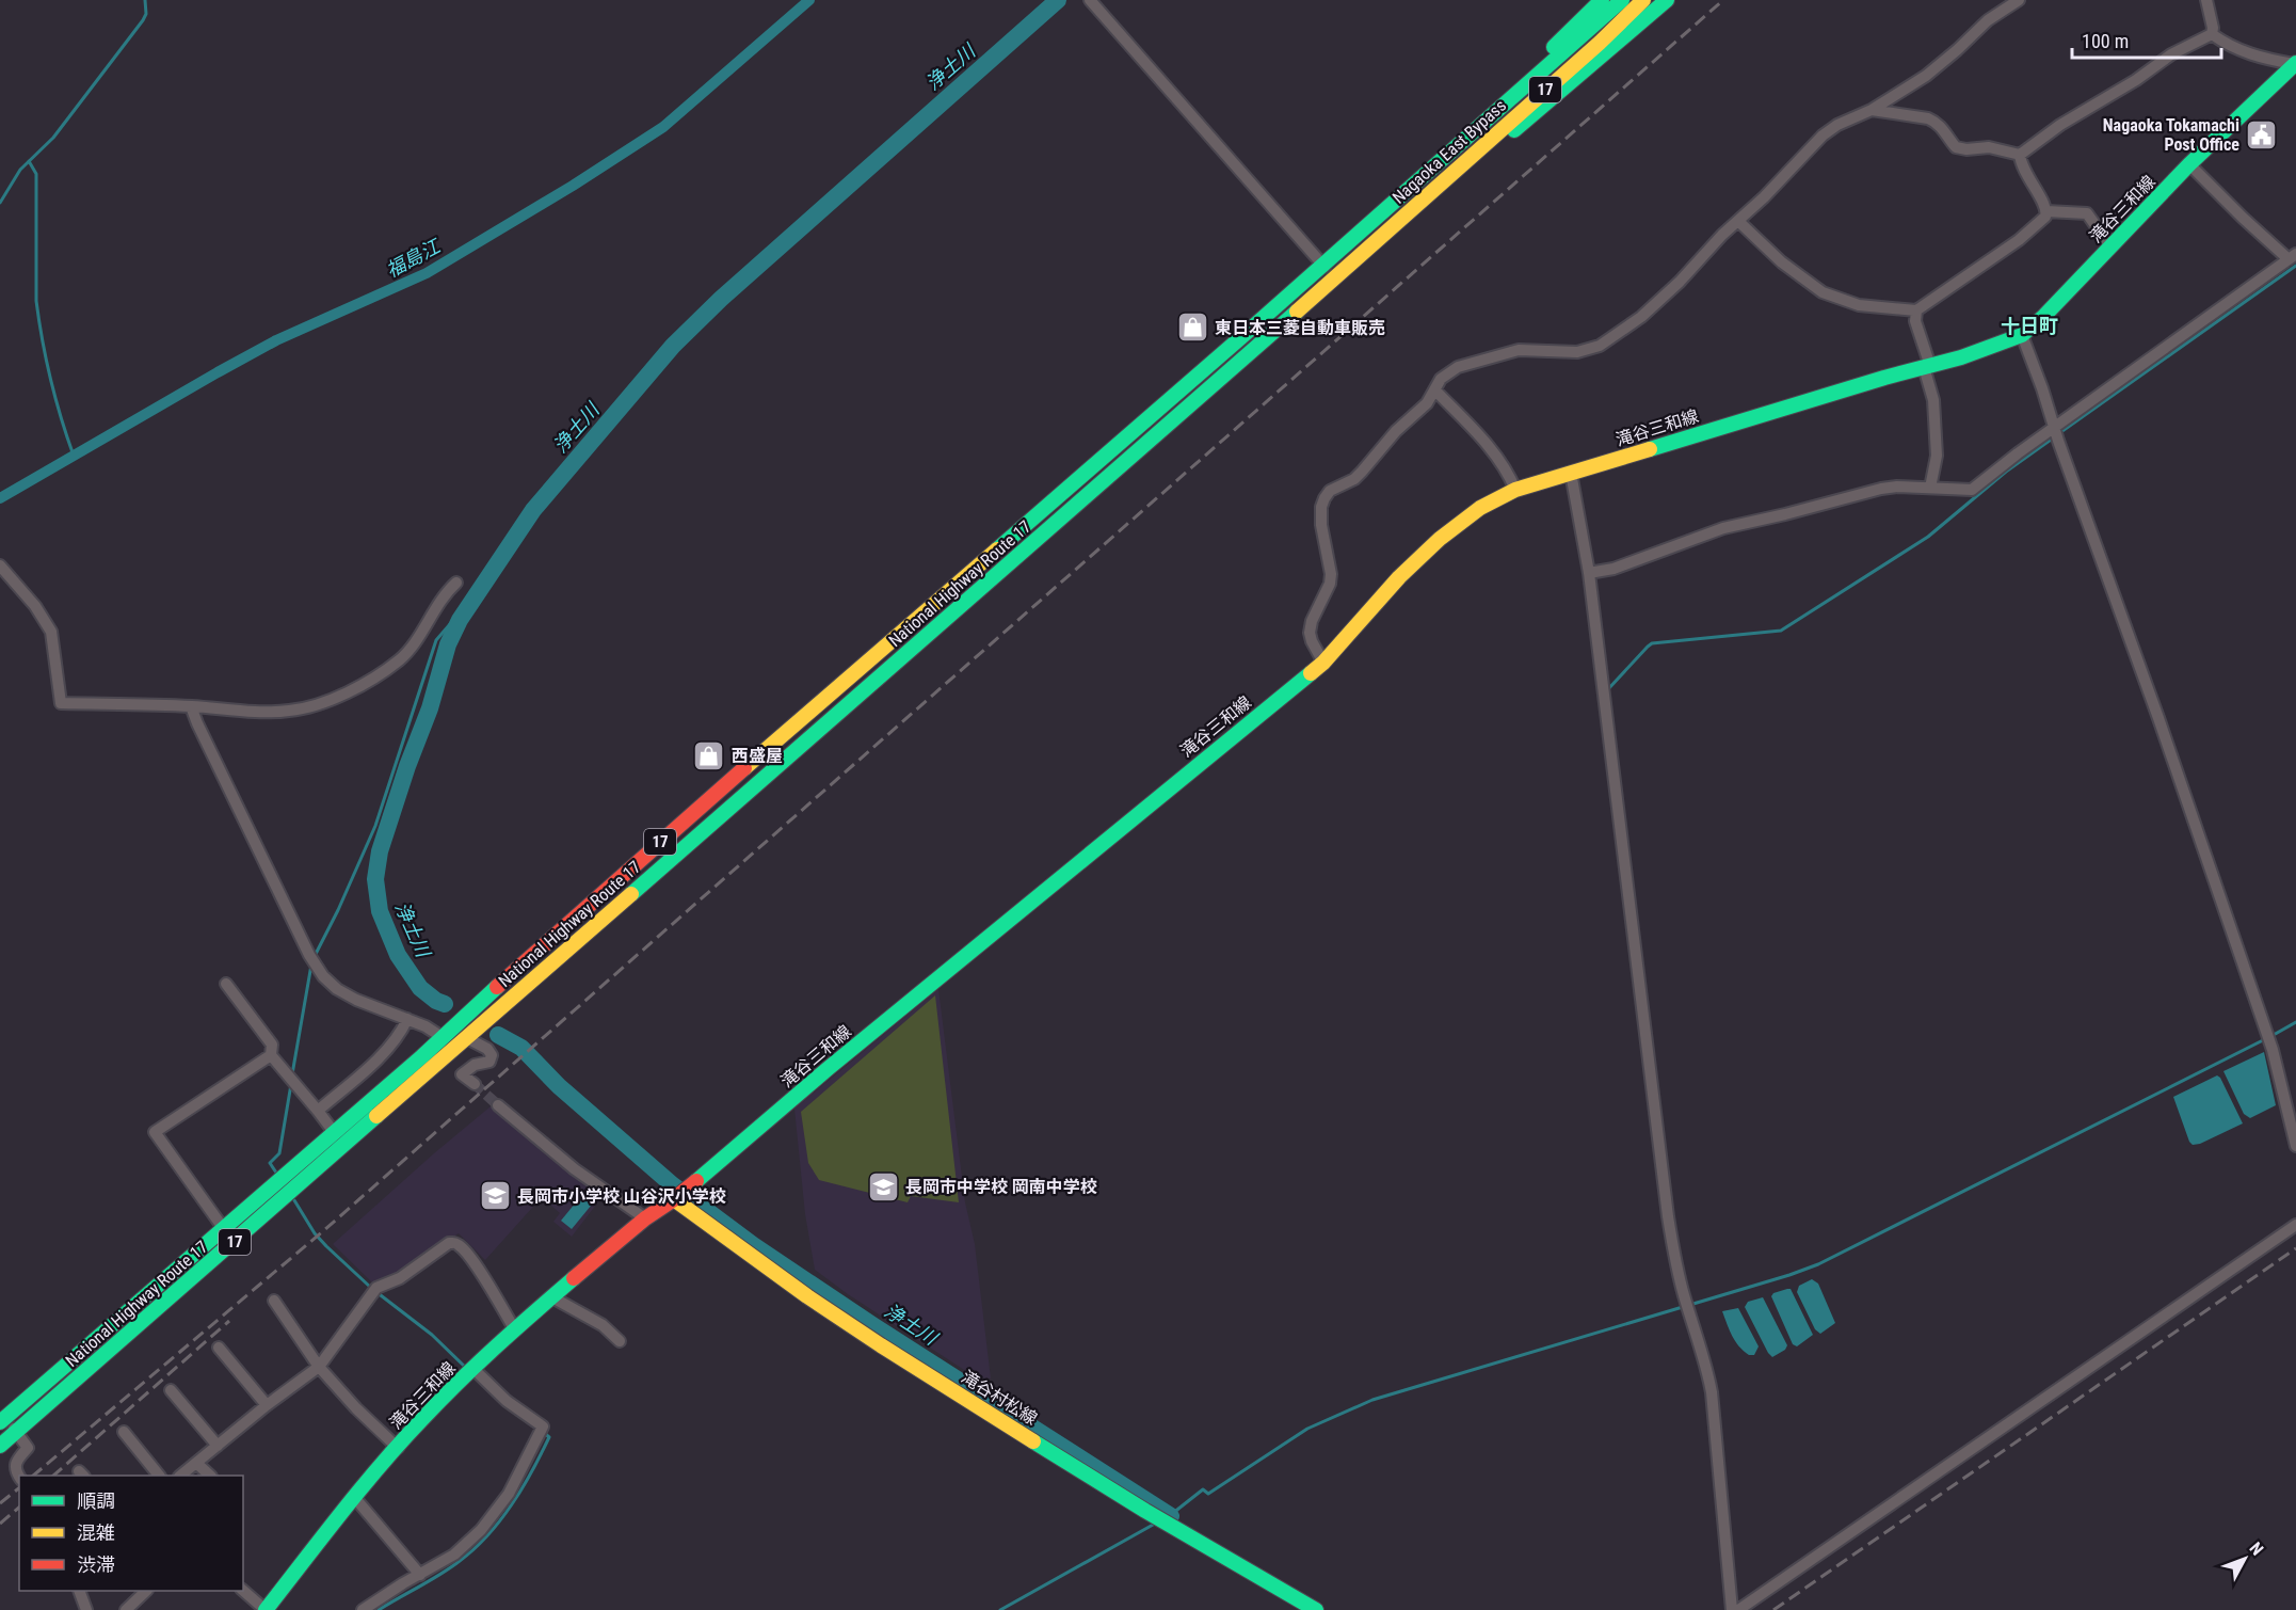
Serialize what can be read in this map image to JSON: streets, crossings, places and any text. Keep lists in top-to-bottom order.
{
  "streets": {
    "main road": [
      "17",
      "Nagaoka East Bypass",
      "滝谷三和線",
      "National Highway Route 17",
      "滝谷村松線"
    ]
  },
  "crossings": [
    ["Nagaoka East Bypass", "National Highway Route 17"],
    ["滝谷三和線", "滝谷村松線"]
  ],
  "districts": ["十日町"],
  "water": ["浄土川", "福島江"],
  "places": {
    "public building": ["Nagaoka Tokamachi Post Office"],
    "shop": ["東日本三菱自動車販売", "西盛屋"],
    "school or university": ["長岡市中学校 岡南中学校", "長岡市小学校 山谷沢小学校"]
  },
  "legend": ["順調", "混雑", "渋滞"],
  "scale_bar": "100 m",
  "north": "top right"
}
